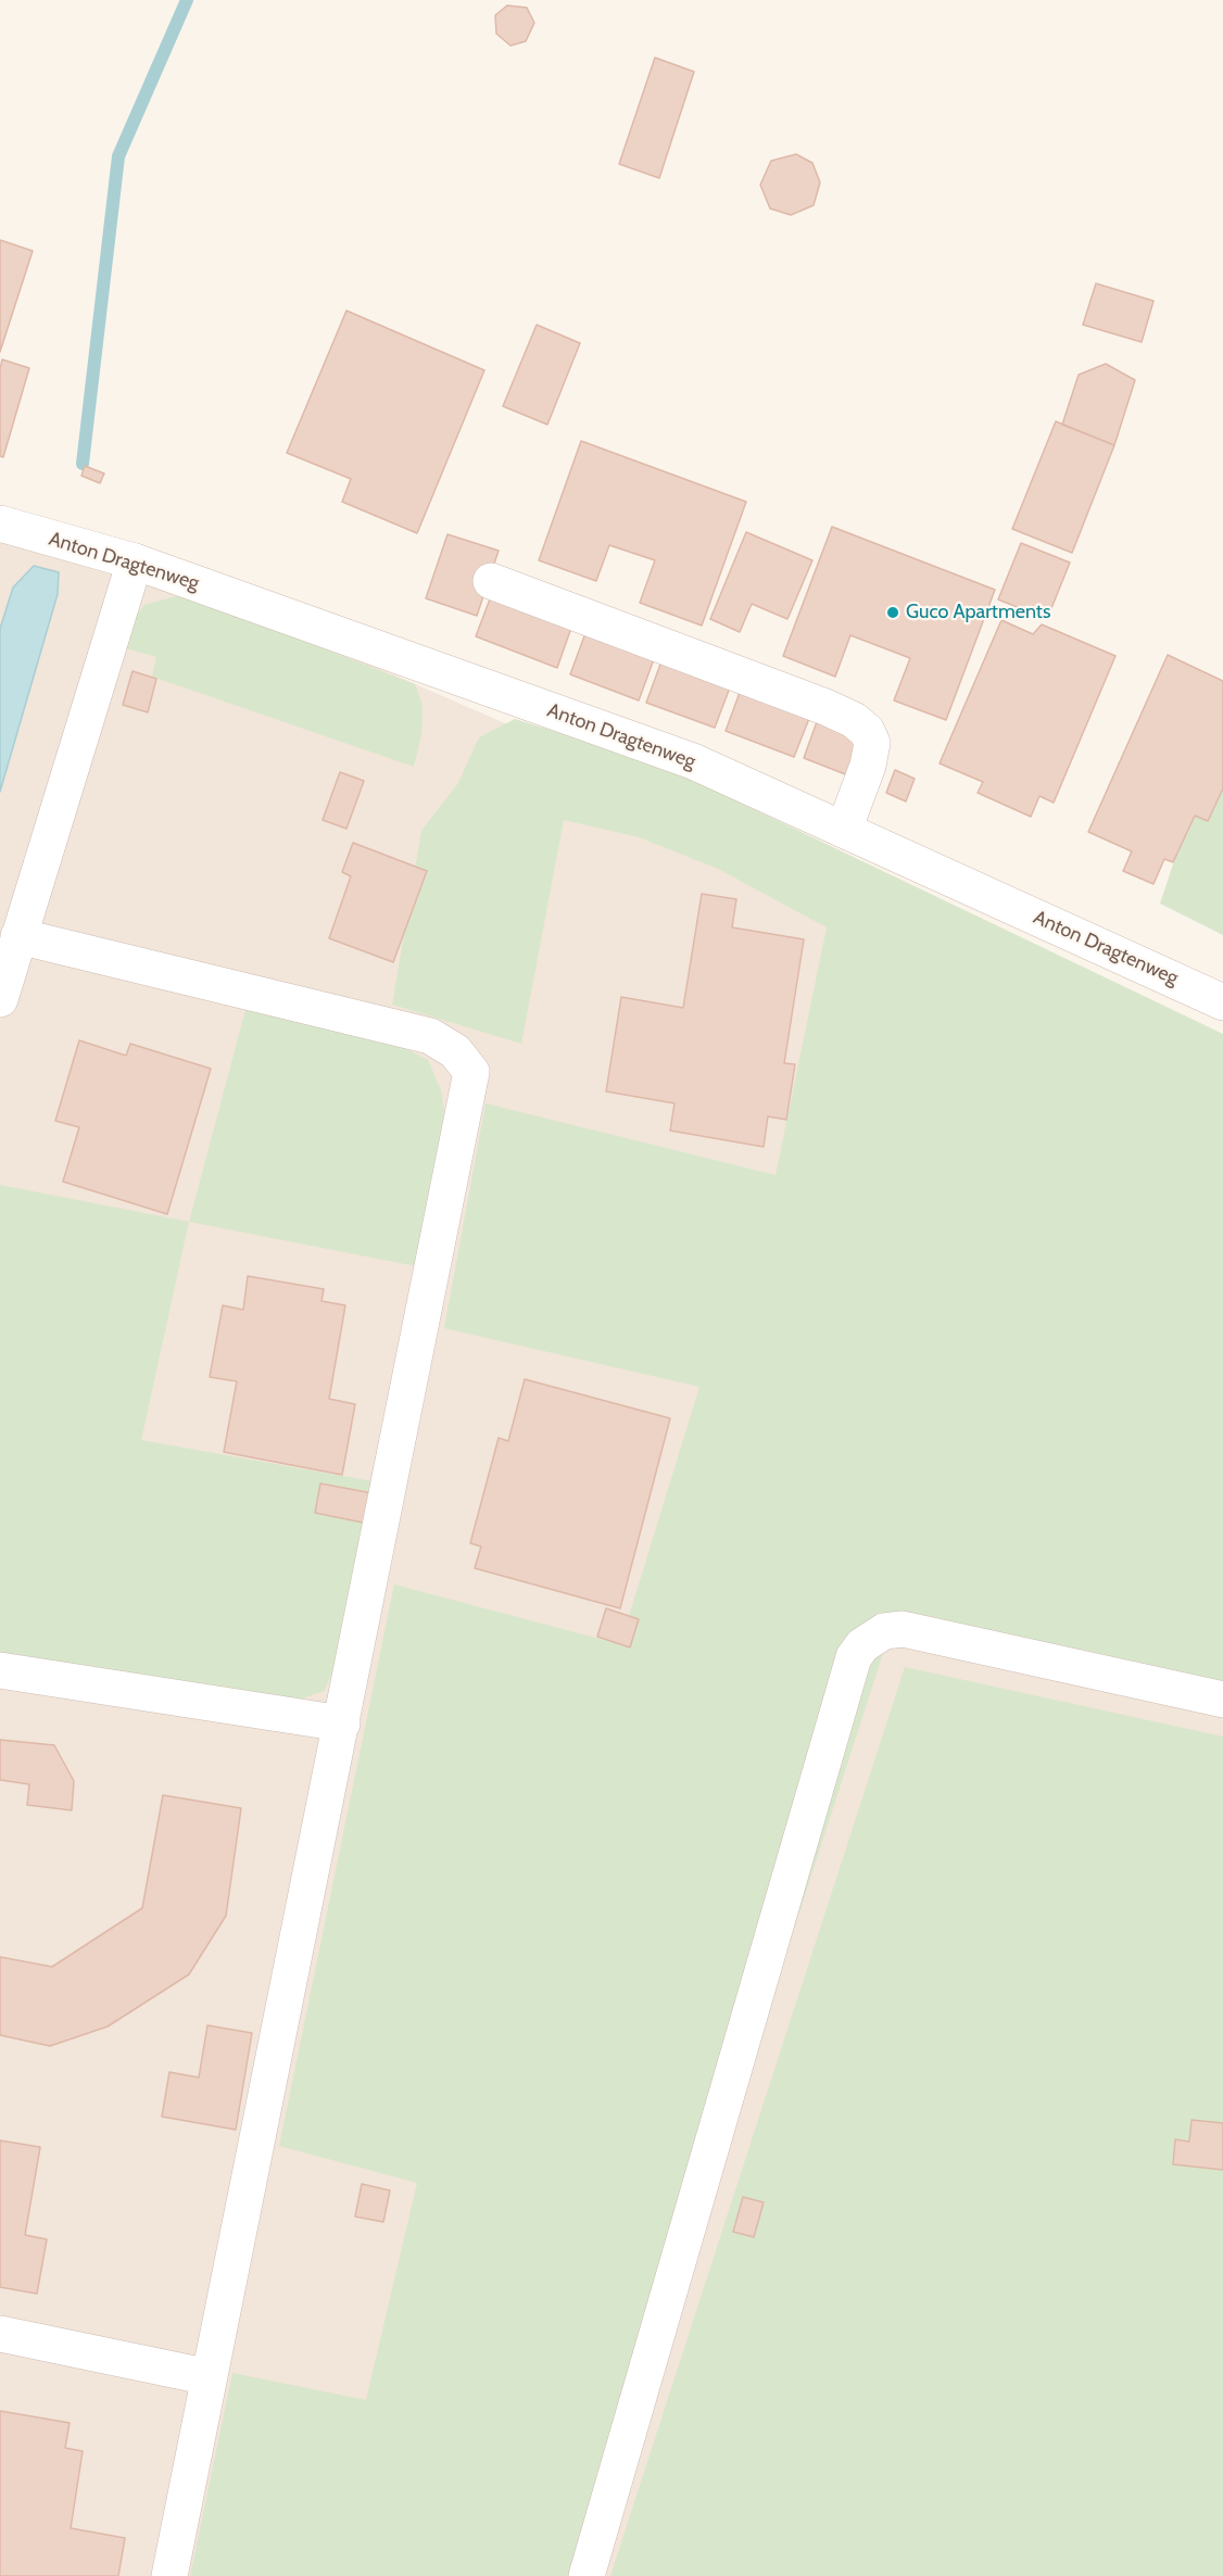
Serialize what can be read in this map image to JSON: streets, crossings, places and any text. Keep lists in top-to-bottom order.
{
  "streets": {
    "street": ["Anton Dragtenweg"]
  },
  "places": ["Guco Apartments"]
}
